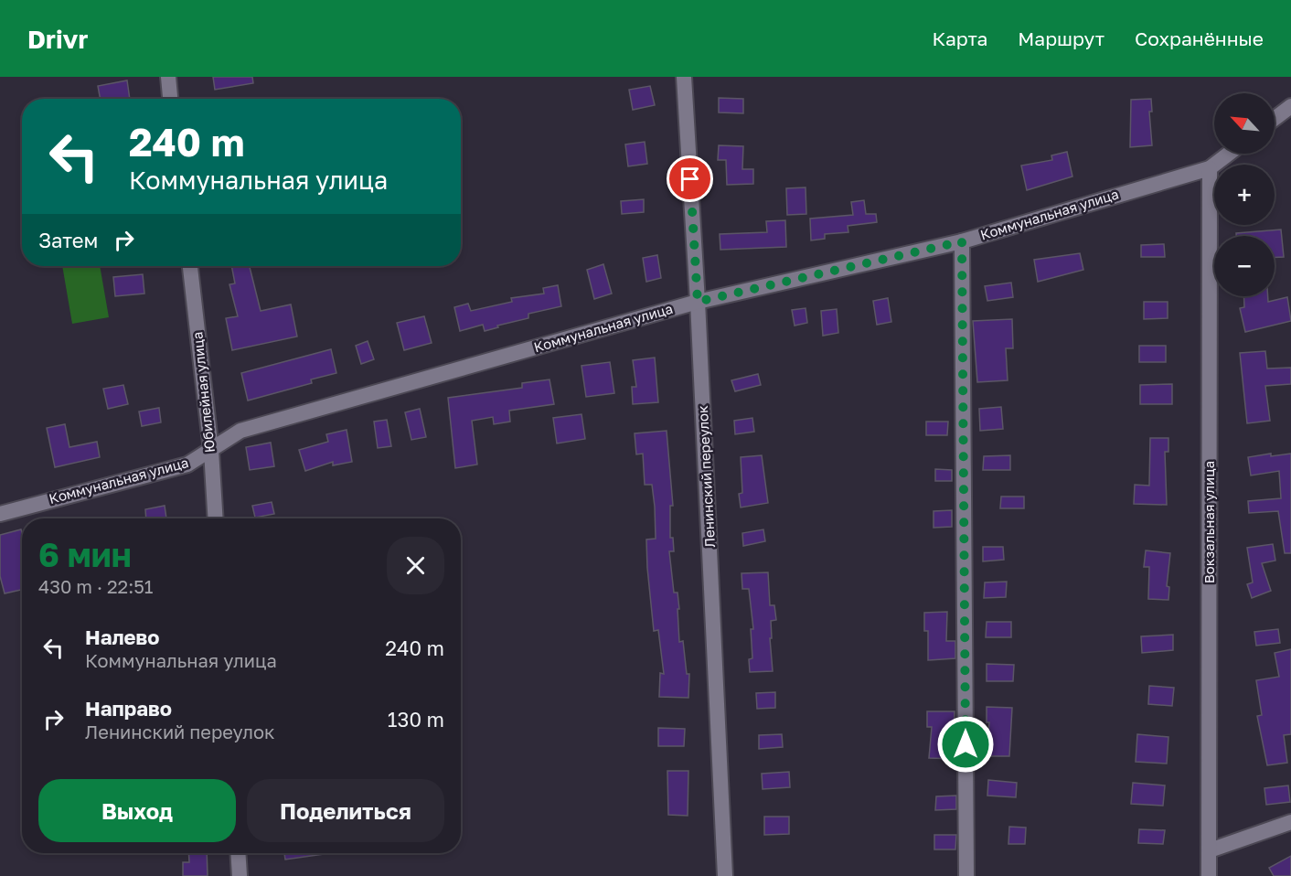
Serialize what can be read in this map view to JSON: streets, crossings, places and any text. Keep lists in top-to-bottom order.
{
  "streets": {
    "street": [
      "Коммунальная улица",
      "Юбилейная улица",
      "Ленинский переулок",
      "Вокзальная улица"
    ]
  },
  "crossings": [
    ["Коммунальная улица", "Юбилейная улица"],
    ["Коммунальная улица", "Ленинский переулок"],
    ["Коммунальная улица", "Вокзальная улица"]
  ],
  "north": "top left",
  "page": {
    "header": "Drivr",
    "nav": ["Карта", "Маршрут", "Сохранённые"],
    "map_buttons": ["+", "−"],
    "turn": ["240 m", "Коммунальная улица"],
    "then": "Затем",
    "heading": ["6 мин", "430 m · 22:51"],
    "list": [
      {
        "name": "Налево",
        "note": "Коммунальная улица",
        "value": "240 m"
      },
      {
        "name": "Направо",
        "note": "Ленинский переулок",
        "value": "130 m"
      }
    ],
    "buttons": ["Выход", "Поделиться"]
  }
}
